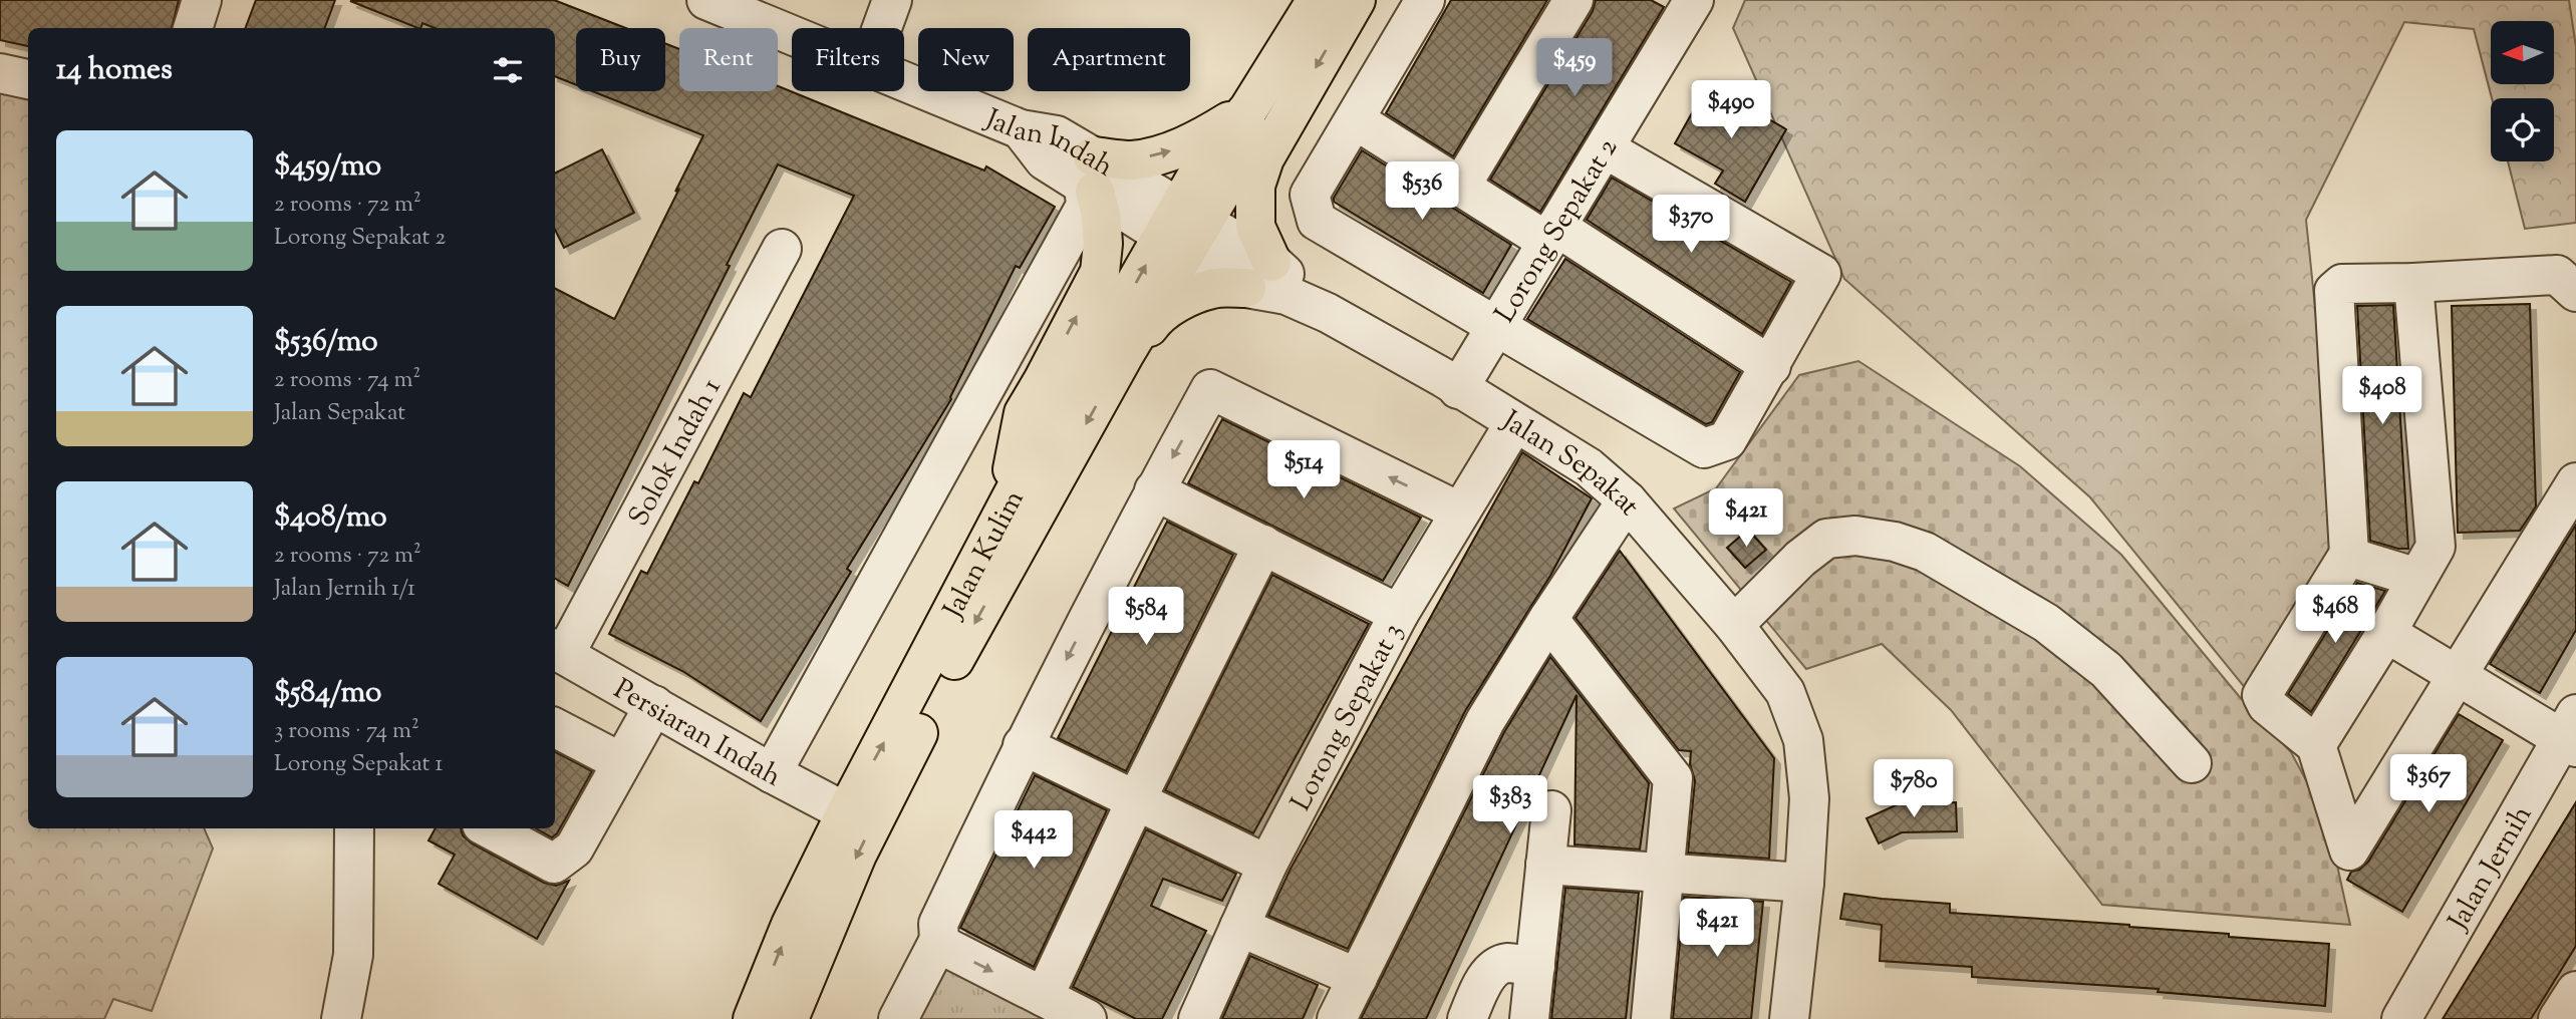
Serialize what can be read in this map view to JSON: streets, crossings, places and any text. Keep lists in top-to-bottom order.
{
  "streets": {
    "main road": ["Jalan Kulim"],
    "street": [
      "Jalan Indah",
      "Lorong Sepakat 2",
      "Solok Indah 1",
      "Jalan Sepakat",
      "Lorong Sepakat 3",
      "Persiaran Indah",
      "Jalan Jernih"
    ]
  },
  "crossings": [
    ["Jalan Indah", "Jalan Sepakat"],
    ["Jalan Indah", "Jalan Kulim"],
    ["Lorong Sepakat 2", "Jalan Sepakat"],
    ["Solok Indah 1", "Persiaran Indah"],
    ["Jalan Sepakat", "Jalan Kulim"],
    ["Jalan Sepakat", "Lorong Sepakat 3"],
    ["Jalan Kulim", "Persiaran Indah"]
  ],
  "north": "left",
  "page": {
    "chip": [
      "Buy",
      "Rent",
      "Filters",
      "New",
      "Apartment"
    ],
    "heading": "14 homes",
    "price": [
      "$459",
      "$490",
      "$536",
      "$370",
      "$408",
      "$514",
      "$421",
      "$468",
      "$584",
      "$367",
      "$780",
      "$383",
      "$442",
      "$421"
    ],
    "list": [
      {
        "name": "$459/mo",
        "note": "2 rooms · 72 m² · Lorong Sepakat 2"
      },
      {
        "name": "$536/mo",
        "note": "2 rooms · 74 m² · Jalan Sepakat"
      },
      {
        "name": "$408/mo",
        "note": "2 rooms · 72 m² · Jalan Jernih 1/1"
      },
      {
        "name": "$584/mo",
        "note": "3 rooms · 74 m² · Lorong Sepakat 1"
      }
    ]
  }
}
